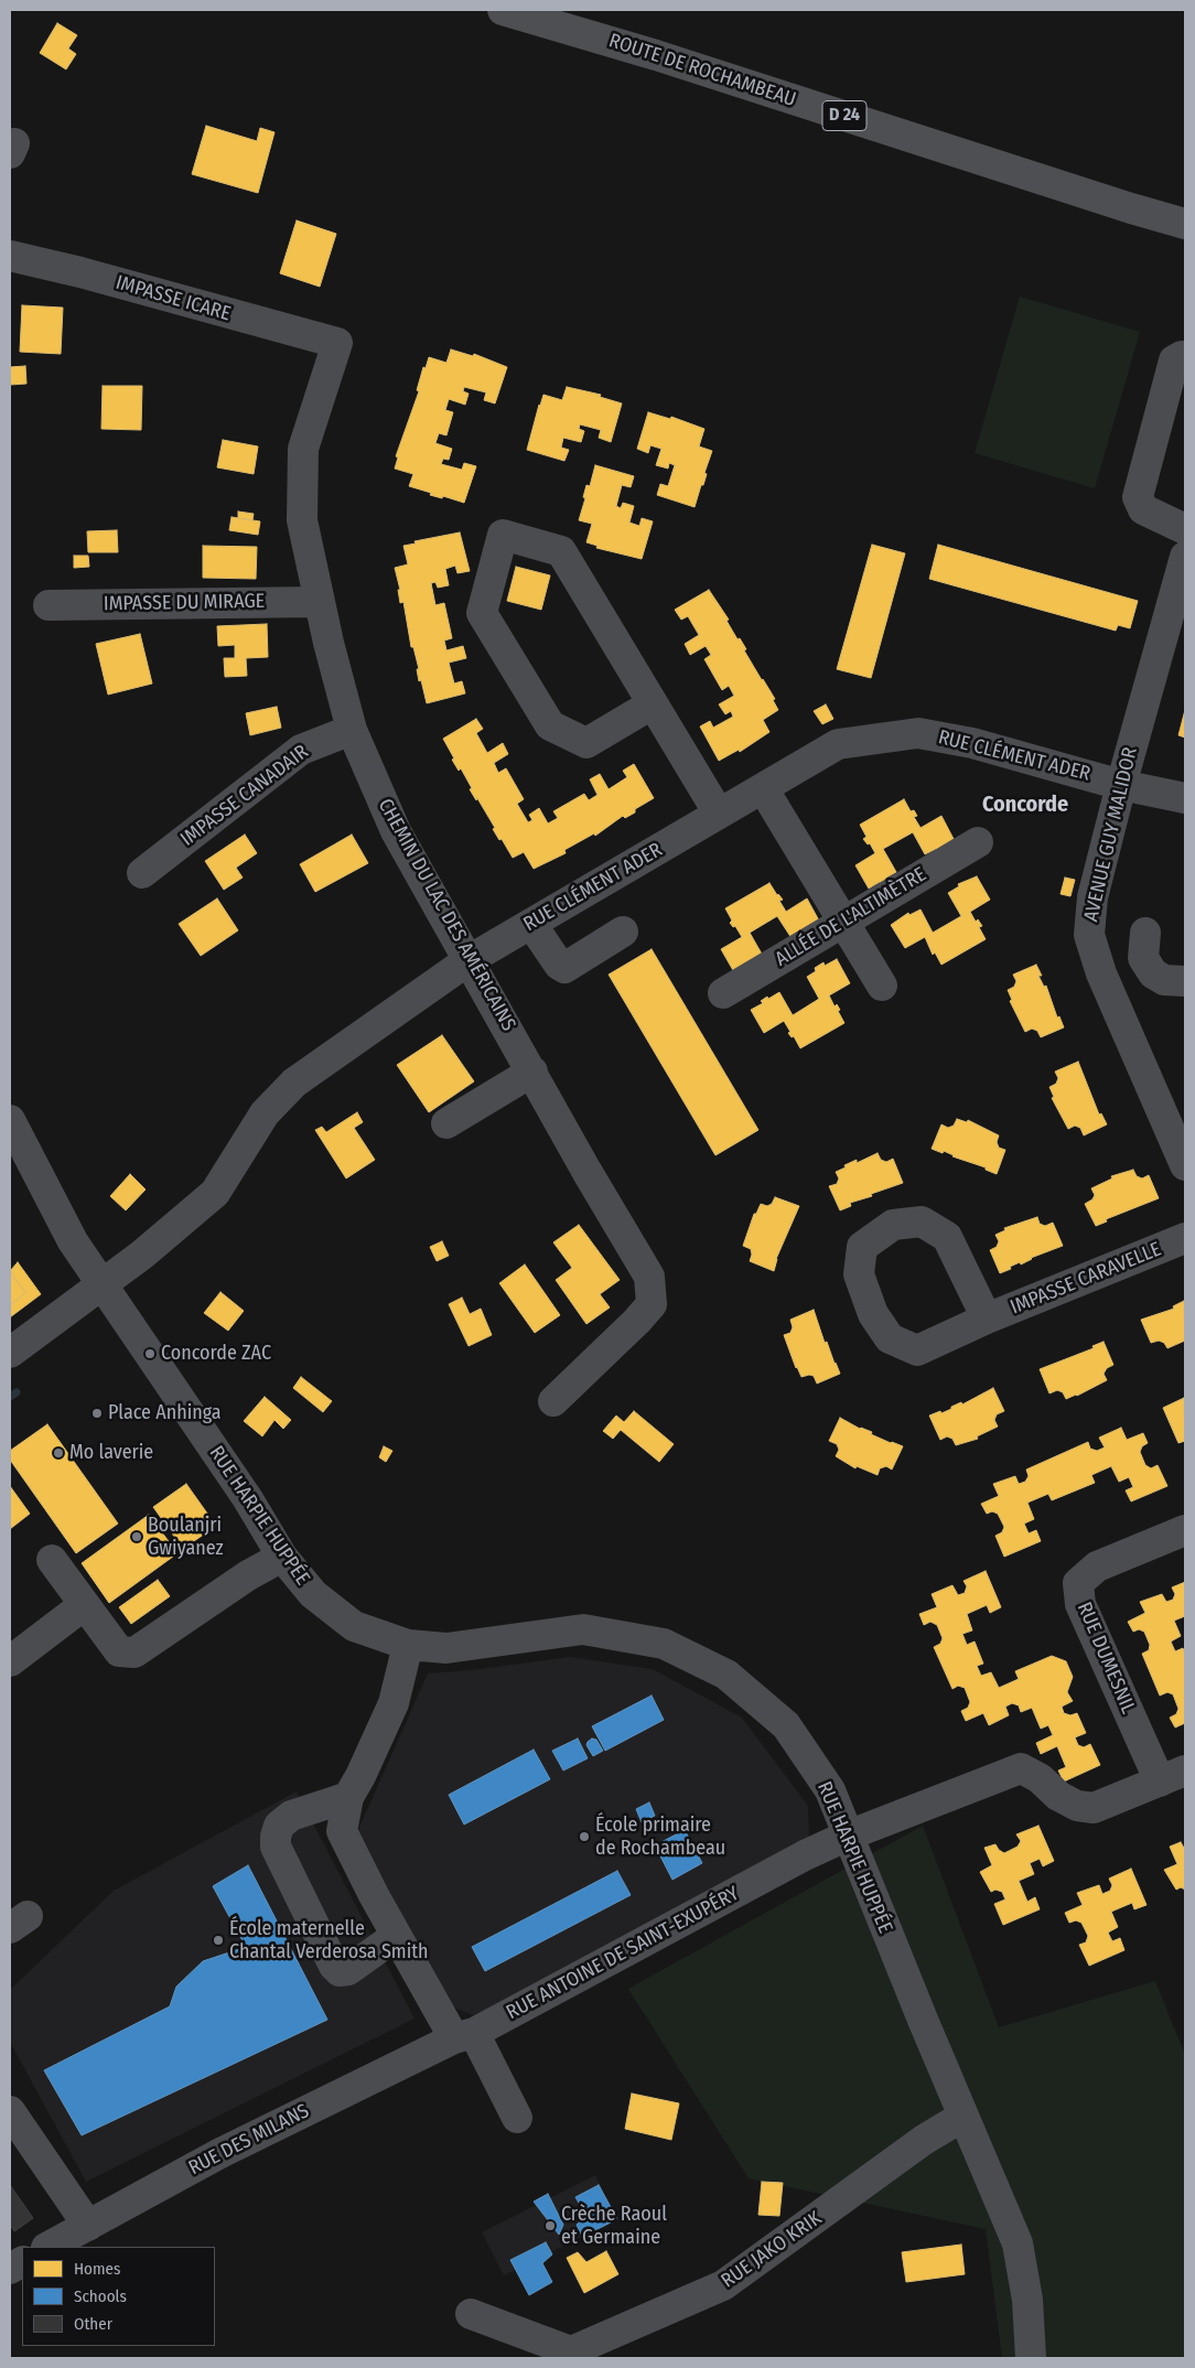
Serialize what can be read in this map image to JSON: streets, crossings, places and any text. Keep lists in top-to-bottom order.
{
  "streets": {
    "main road": ["ROUTE DE ROCHAMBEAU", "D 24"],
    "street": [
      "IMPASSE ICARE",
      "IMPASSE DU MIRAGE",
      "RUE CLÉMENT ADER",
      "IMPASSE CANADAIR",
      "AVENUE GUY MALIDOR",
      "CHEMIN DU LAC DES AMÉRICAINS",
      "ALLÉE DE L'ALTIMÈTRE",
      "IMPASSE CARAVELLE",
      "RUE HARPIE HUPPÉE",
      "RUE DUMESNIL",
      "RUE ANTOINE DE SAINT-EXUPÉRY",
      "RUE DES MILANS",
      "RUE JAKO KRIK"
    ]
  },
  "crossings": [
    ["IMPASSE ICARE", "CHEMIN DU LAC DES AMÉRICAINS"],
    ["IMPASSE DU MIRAGE", "CHEMIN DU LAC DES AMÉRICAINS"],
    ["RUE CLÉMENT ADER", "AVENUE GUY MALIDOR"],
    ["RUE CLÉMENT ADER", "CHEMIN DU LAC DES AMÉRICAINS"],
    ["RUE CLÉMENT ADER", "RUE HARPIE HUPPÉE"],
    ["IMPASSE CANADAIR", "CHEMIN DU LAC DES AMÉRICAINS"],
    ["RUE HARPIE HUPPÉE", "RUE ANTOINE DE SAINT-EXUPÉRY"],
    ["RUE HARPIE HUPPÉE", "RUE JAKO KRIK"],
    ["RUE DUMESNIL", "RUE ANTOINE DE SAINT-EXUPÉRY"],
    ["RUE ANTOINE DE SAINT-EXUPÉRY", "RUE DES MILANS"]
  ],
  "districts": ["Concorde"],
  "places": [
    "Concorde ZAC",
    "Place Anhinga",
    "Mo laverie",
    "Boulanjri Gwiyanez",
    "École primaire de Rochambeau",
    "École maternelle Chantal Verderosa Smith",
    "Crèche Raoul et Germaine"
  ],
  "legend": ["Homes", "Schools", "Other"]
}
